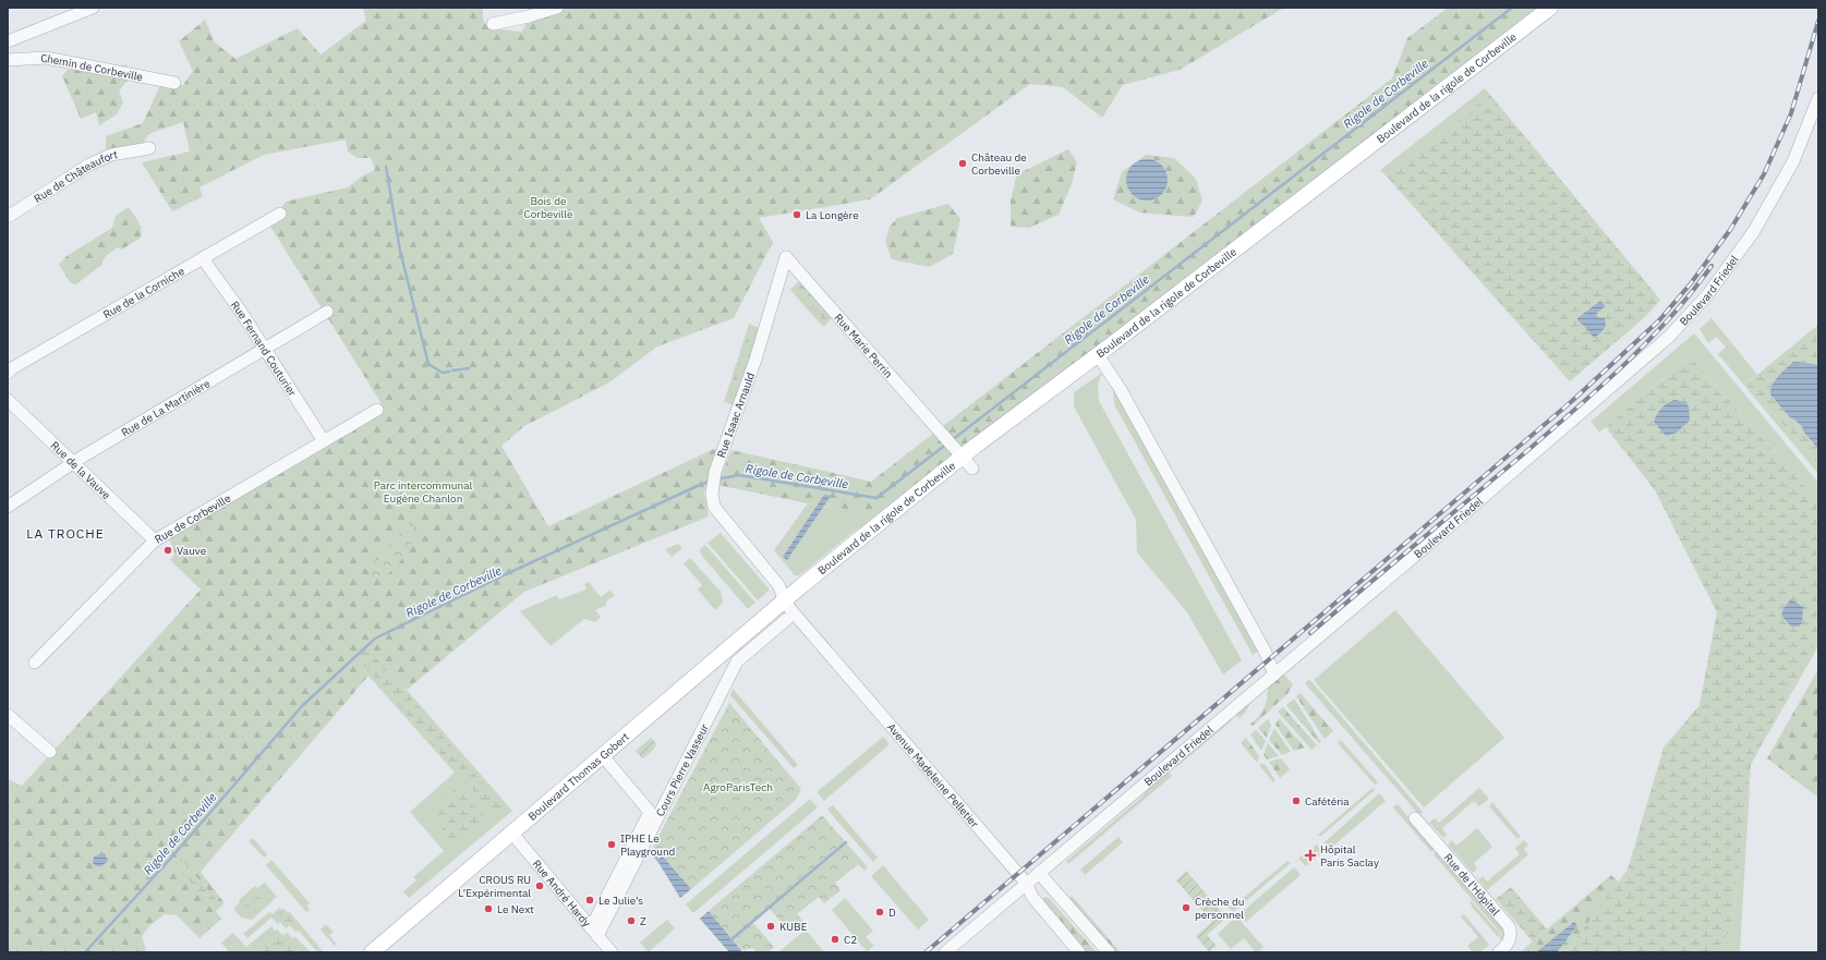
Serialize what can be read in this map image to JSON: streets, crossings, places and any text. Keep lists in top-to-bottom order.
{
  "streets": {
    "main road": ["Boulevard de la rigole de Corbeville", "Boulevard Thomas Gobert"],
    "street": [
      "Chemin de Corbeville",
      "Rue de Châteaufort",
      "Boulevard Friedel",
      "Rue de la Corniche",
      "Rue Marie Perrin",
      "Rue Fernand Couturier",
      "Rue de La Martinière",
      "Rue Isaac Arnauld",
      "Rue de la Vauve",
      "Rue de Corbeville",
      "Cours Pierre Vasseur",
      "Avenue Madeleine Pelletier",
      "Rue de l'Hôpital",
      "Rue André Hardy"
    ]
  },
  "crossings": [
    ["Boulevard de la rigole de Corbeville", "Rue Marie Perrin"],
    ["Boulevard de la rigole de Corbeville", "Avenue Madeleine Pelletier"],
    ["Boulevard de la rigole de Corbeville", "Boulevard Thomas Gobert"],
    ["Boulevard Friedel", "Avenue Madeleine Pelletier"],
    ["Rue de la Corniche", "Rue Fernand Couturier"],
    ["Rue Marie Perrin", "Rue Isaac Arnauld"],
    ["Rue Fernand Couturier", "Rue de La Martinière"],
    ["Rue Fernand Couturier", "Rue de Corbeville"],
    ["Rue de La Martinière", "Rue de la Vauve"],
    ["Rue Isaac Arnauld", "Avenue Madeleine Pelletier"],
    ["Rue de la Vauve", "Rue de Corbeville"],
    ["Cours Pierre Vasseur", "Rue André Hardy"],
    ["Avenue Madeleine Pelletier", "Boulevard Thomas Gobert"],
    ["Boulevard Thomas Gobert", "Rue André Hardy"]
  ],
  "districts": ["LA TROCHE"],
  "water": ["Rigole de Corbeville"],
  "parks": ["Bois de Corbeville", "Parc intercommunal Eugène Chanlon", "AgroParisTech"],
  "places": {
    "other": [
      "Château de Corbeville",
      "La Longère",
      "Vauve",
      "Cafétéria",
      "IPHE Le Playground",
      "CROUS RU L’Expérimental",
      "Le Julie’s",
      "Crèche du personnel",
      "Le Next",
      "D",
      "Z",
      "KUBE",
      "C2"
    ],
    "health": ["Hôpital Paris Saclay"]
  }
}
